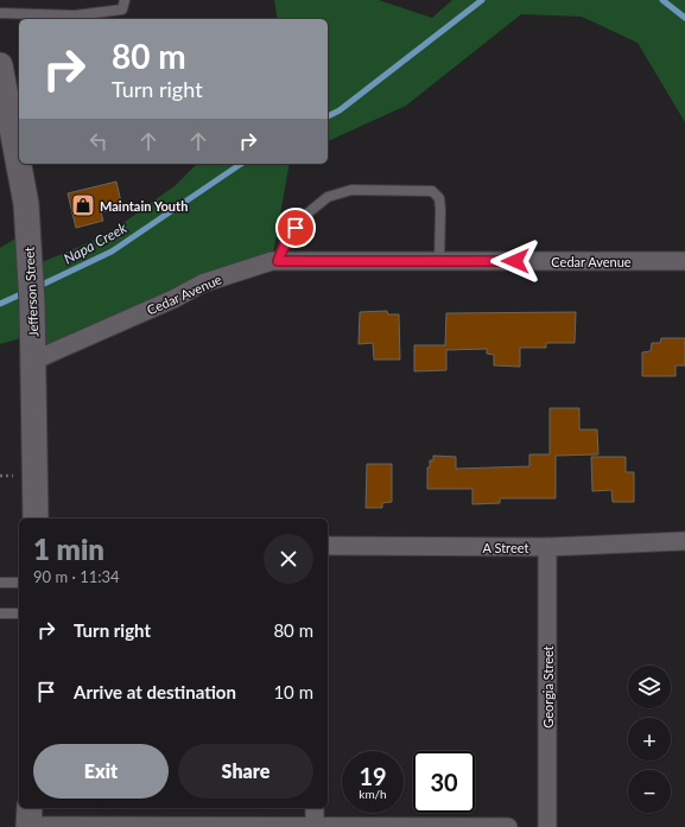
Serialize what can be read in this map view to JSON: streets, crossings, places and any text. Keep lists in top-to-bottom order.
{
  "streets": {
    "main road": ["Jefferson Street"],
    "street": ["Cedar Avenue", "A Street", "Georgia Street"]
  },
  "crossings": [
    ["Cedar Avenue", "Jefferson Street"],
    ["A Street", "Georgia Street"]
  ],
  "water": ["Napa Creek"],
  "places": {
    "shop": ["Maintain Youth"]
  },
  "page": {
    "turn": ["80 m", "Turn right"],
    "heading": ["1 min", "90 m · 11:34"],
    "list": [
      {
        "name": "Turn right",
        "value": "80 m"
      },
      {
        "name": "Arrive at destination",
        "value": "10 m"
      }
    ],
    "map_buttons": ["+", "−"],
    "buttons": ["Exit", "Share"],
    "speed": "19 km/h",
    "limit": "30"
  }
}
